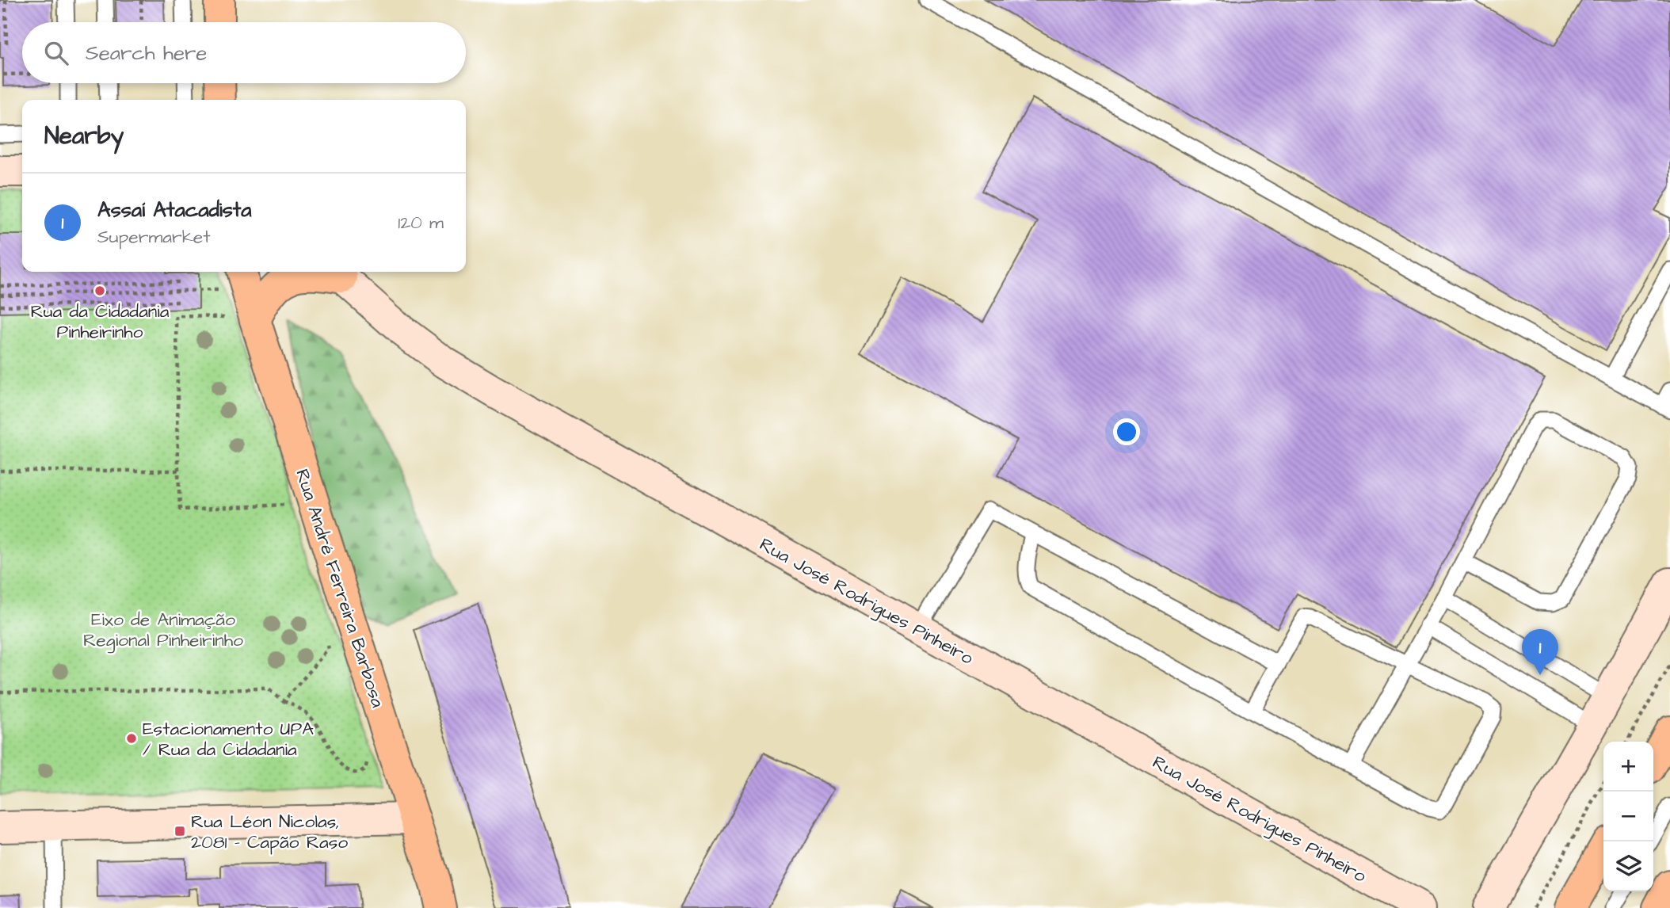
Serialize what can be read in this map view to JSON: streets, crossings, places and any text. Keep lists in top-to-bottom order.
{
  "streets": {
    "main road": ["Rua André Ferreira Barbosa", "Rua José Rodrigues Pinheiro"]
  },
  "parks": ["Eixo de Animação Regional Pinheirinho"],
  "places": {
    "other": ["Rua da Cidadania Pinheirinho", "Estacionamento UPA / Rua da Cidadania"],
    "transit": ["Rua Léon Nicolas, 2081 - Capão Raso"]
  },
  "page": {
    "search": "Search here",
    "heading": "Nearby",
    "list": [
      {
        "mark": "1",
        "name": "Assaí Atacadista",
        "note": "Supermarket",
        "value": "120 m"
      }
    ],
    "pins": "1",
    "map_buttons": ["+", "−"]
  }
}
